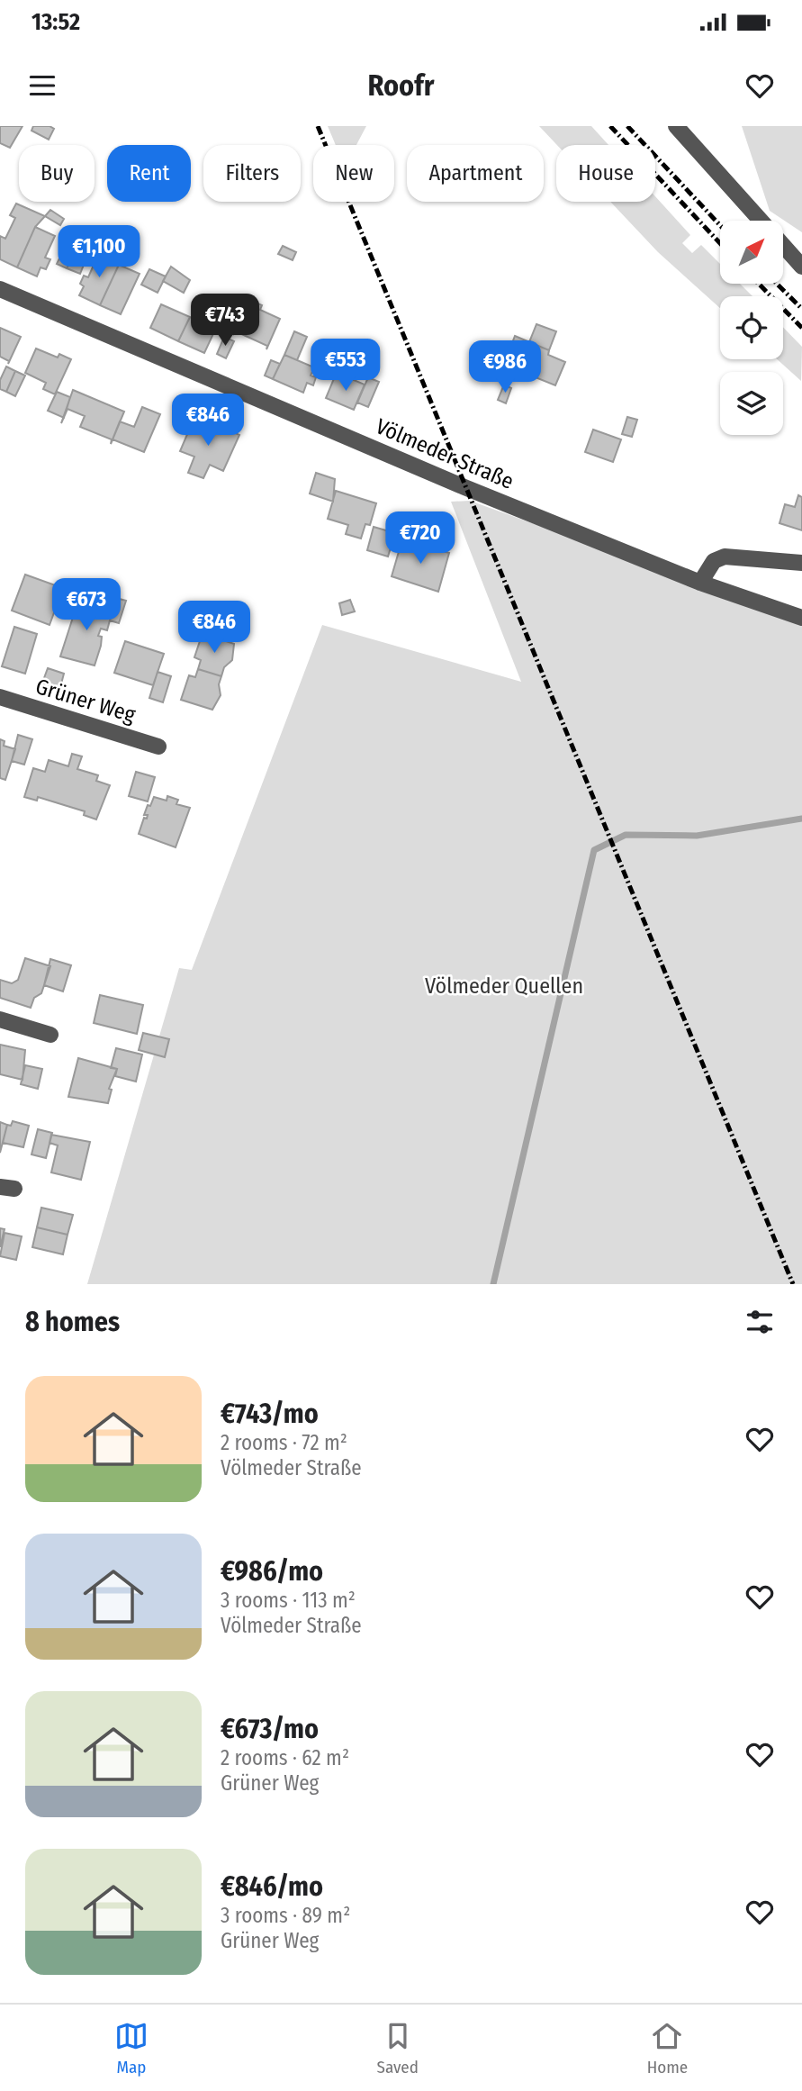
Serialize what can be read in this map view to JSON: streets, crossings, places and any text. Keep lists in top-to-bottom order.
{
  "streets": {
    "street": ["Völmeder Straße", "Grüner Weg"]
  },
  "parks": ["Völmeder Quellen"],
  "north": "top right",
  "page": {
    "status": "13:52",
    "header": "Roofr",
    "chip": [
      "Buy",
      "Rent",
      "Filters",
      "New",
      "Apartment",
      "House"
    ],
    "price": [
      "€1,100",
      "€743",
      "€553",
      "€986",
      "€846",
      "€720",
      "€673",
      "€846"
    ],
    "heading": "8 homes",
    "list": [
      {
        "name": "€743/mo",
        "note": "2 rooms · 72 m² · Völmeder Straße"
      },
      {
        "name": "€986/mo",
        "note": "3 rooms · 113 m² · Völmeder Straße"
      },
      {
        "name": "€673/mo",
        "note": "2 rooms · 62 m² · Grüner Weg"
      },
      {
        "name": "€846/mo",
        "note": "3 rooms · 89 m² · Grüner Weg"
      }
    ],
    "tabs": ["Map", "Saved", "Home"]
  }
}
